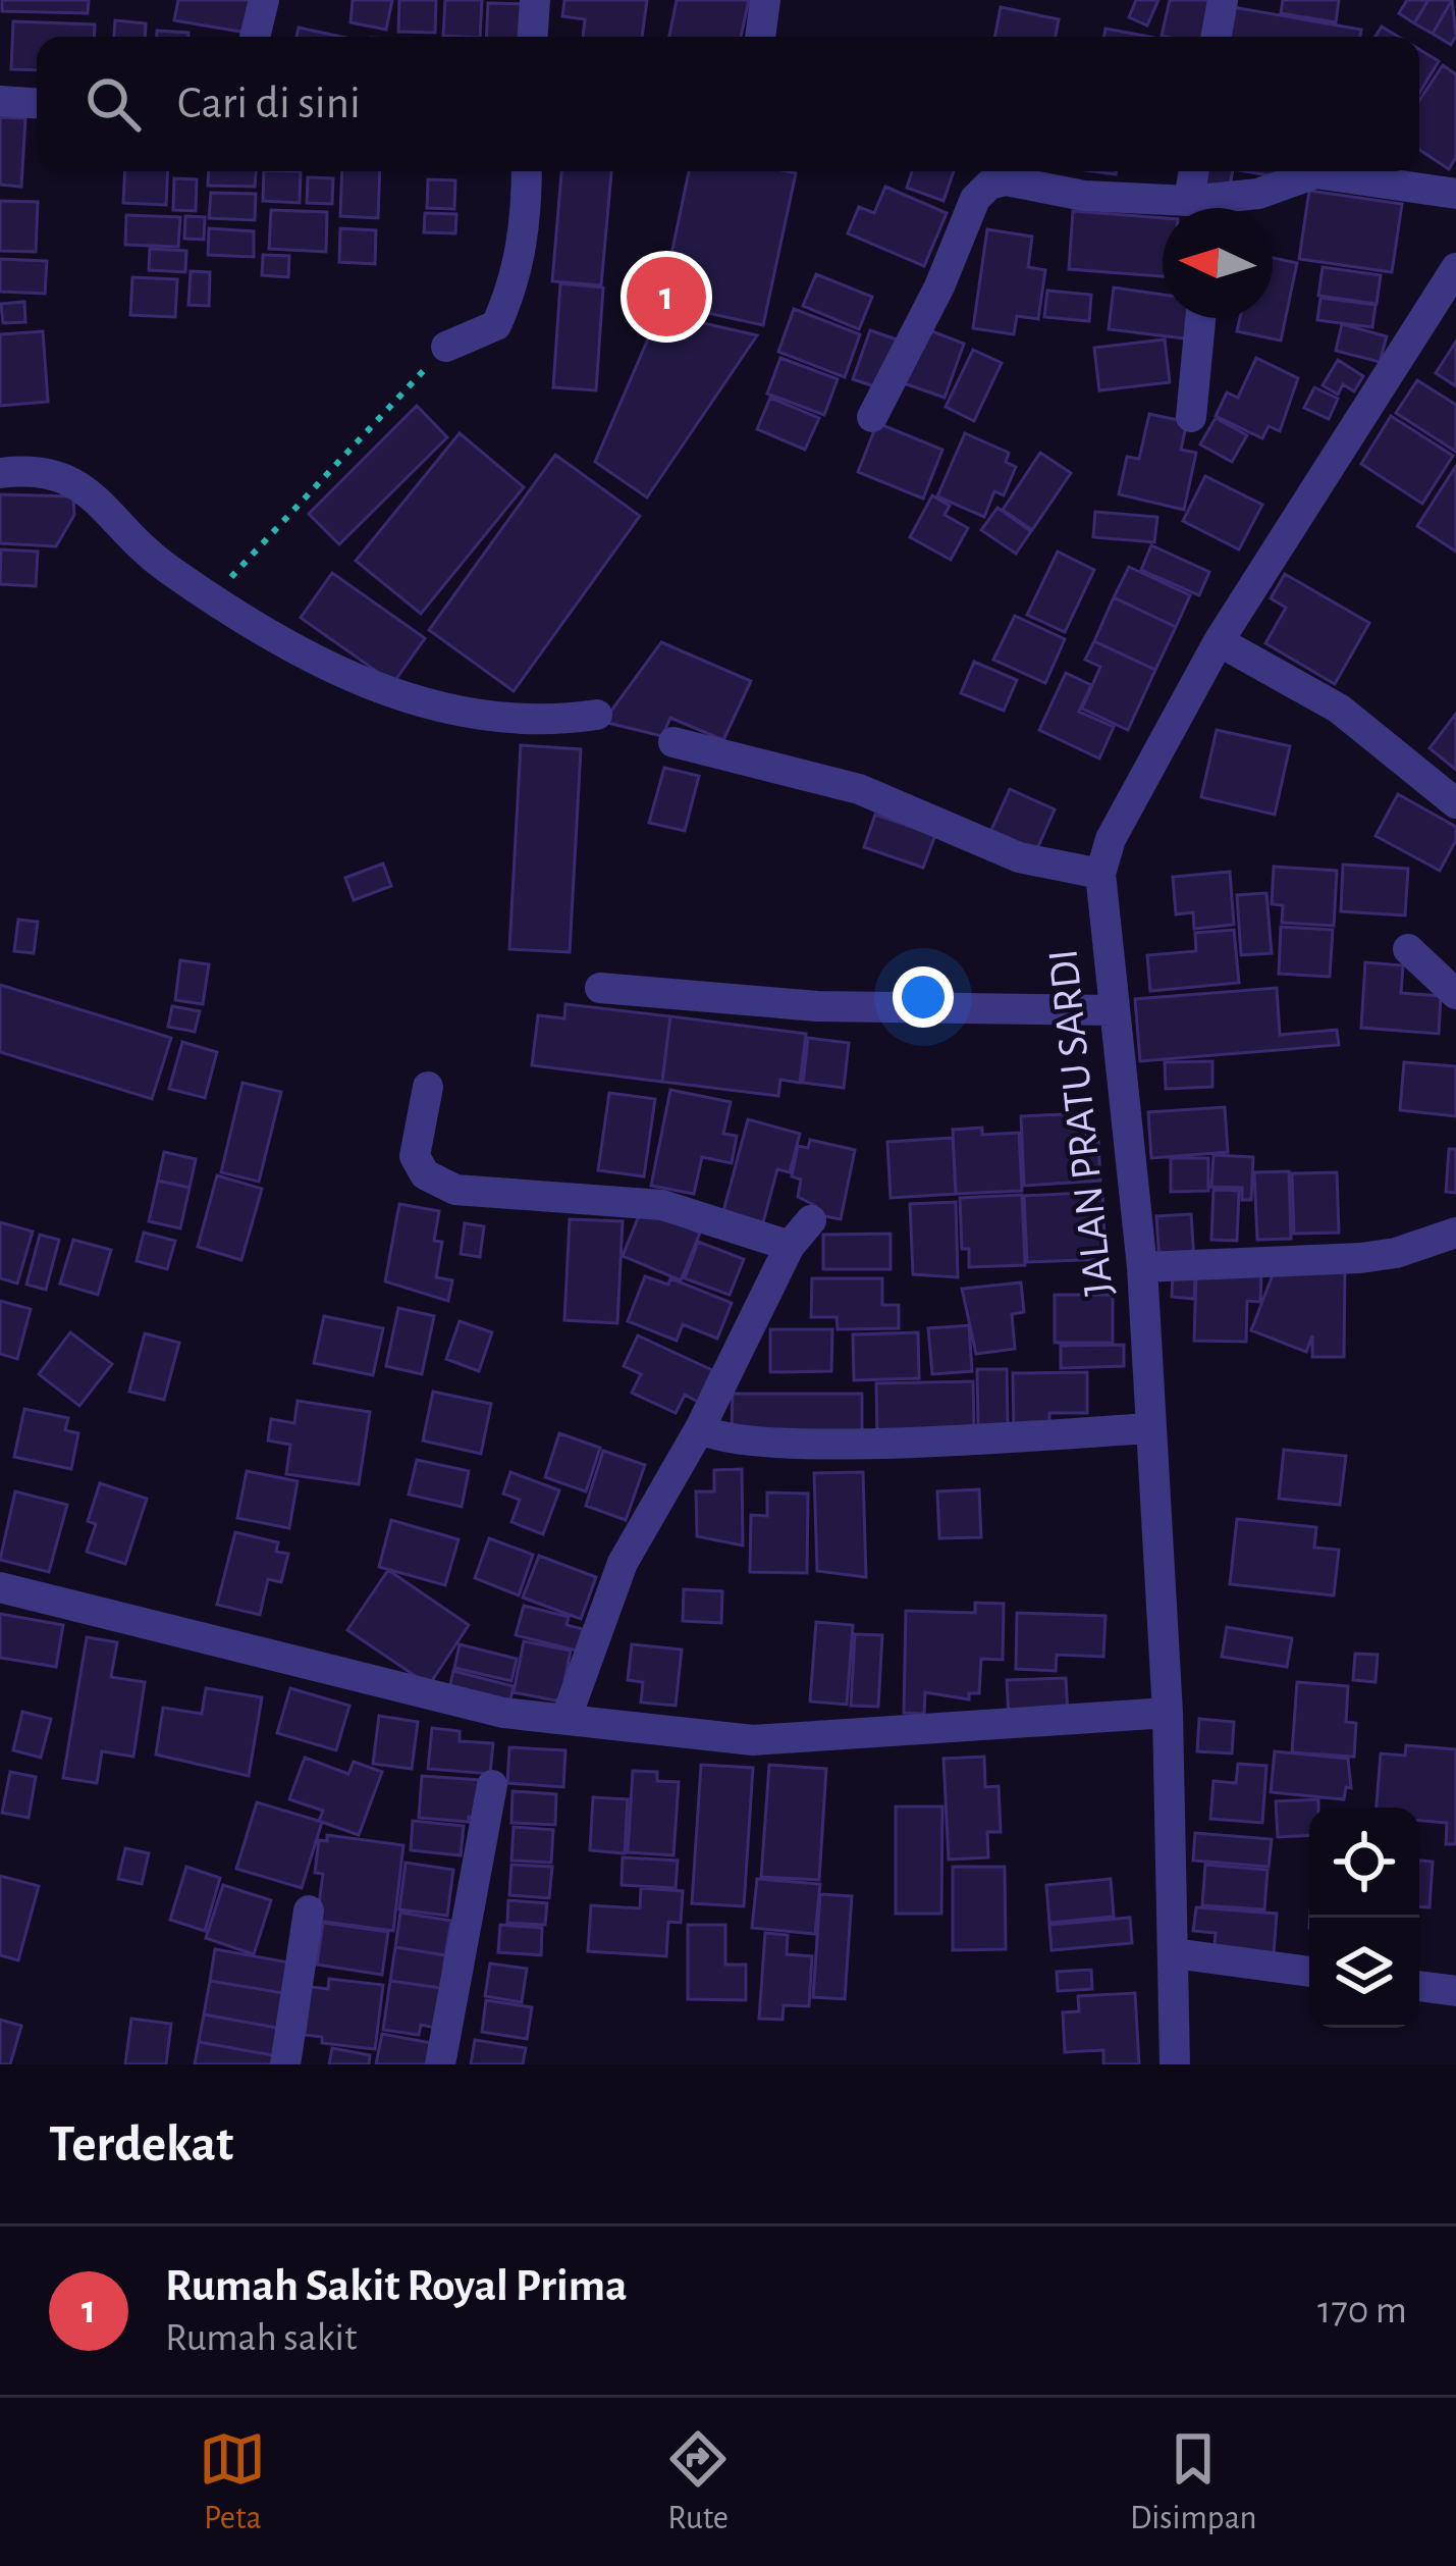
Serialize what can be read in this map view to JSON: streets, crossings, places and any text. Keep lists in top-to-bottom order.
{
  "streets": {
    "street": ["JALAN PRATU SARDI"]
  },
  "north": "left",
  "page": {
    "search": "Cari di sini",
    "pins": "1",
    "heading": "Terdekat",
    "list": [
      {
        "mark": "1",
        "name": "Rumah Sakit Royal Prima",
        "note": "Rumah sakit",
        "value": "170 m"
      }
    ],
    "nav": ["Peta", "Rute", "Disimpan"]
  }
}
